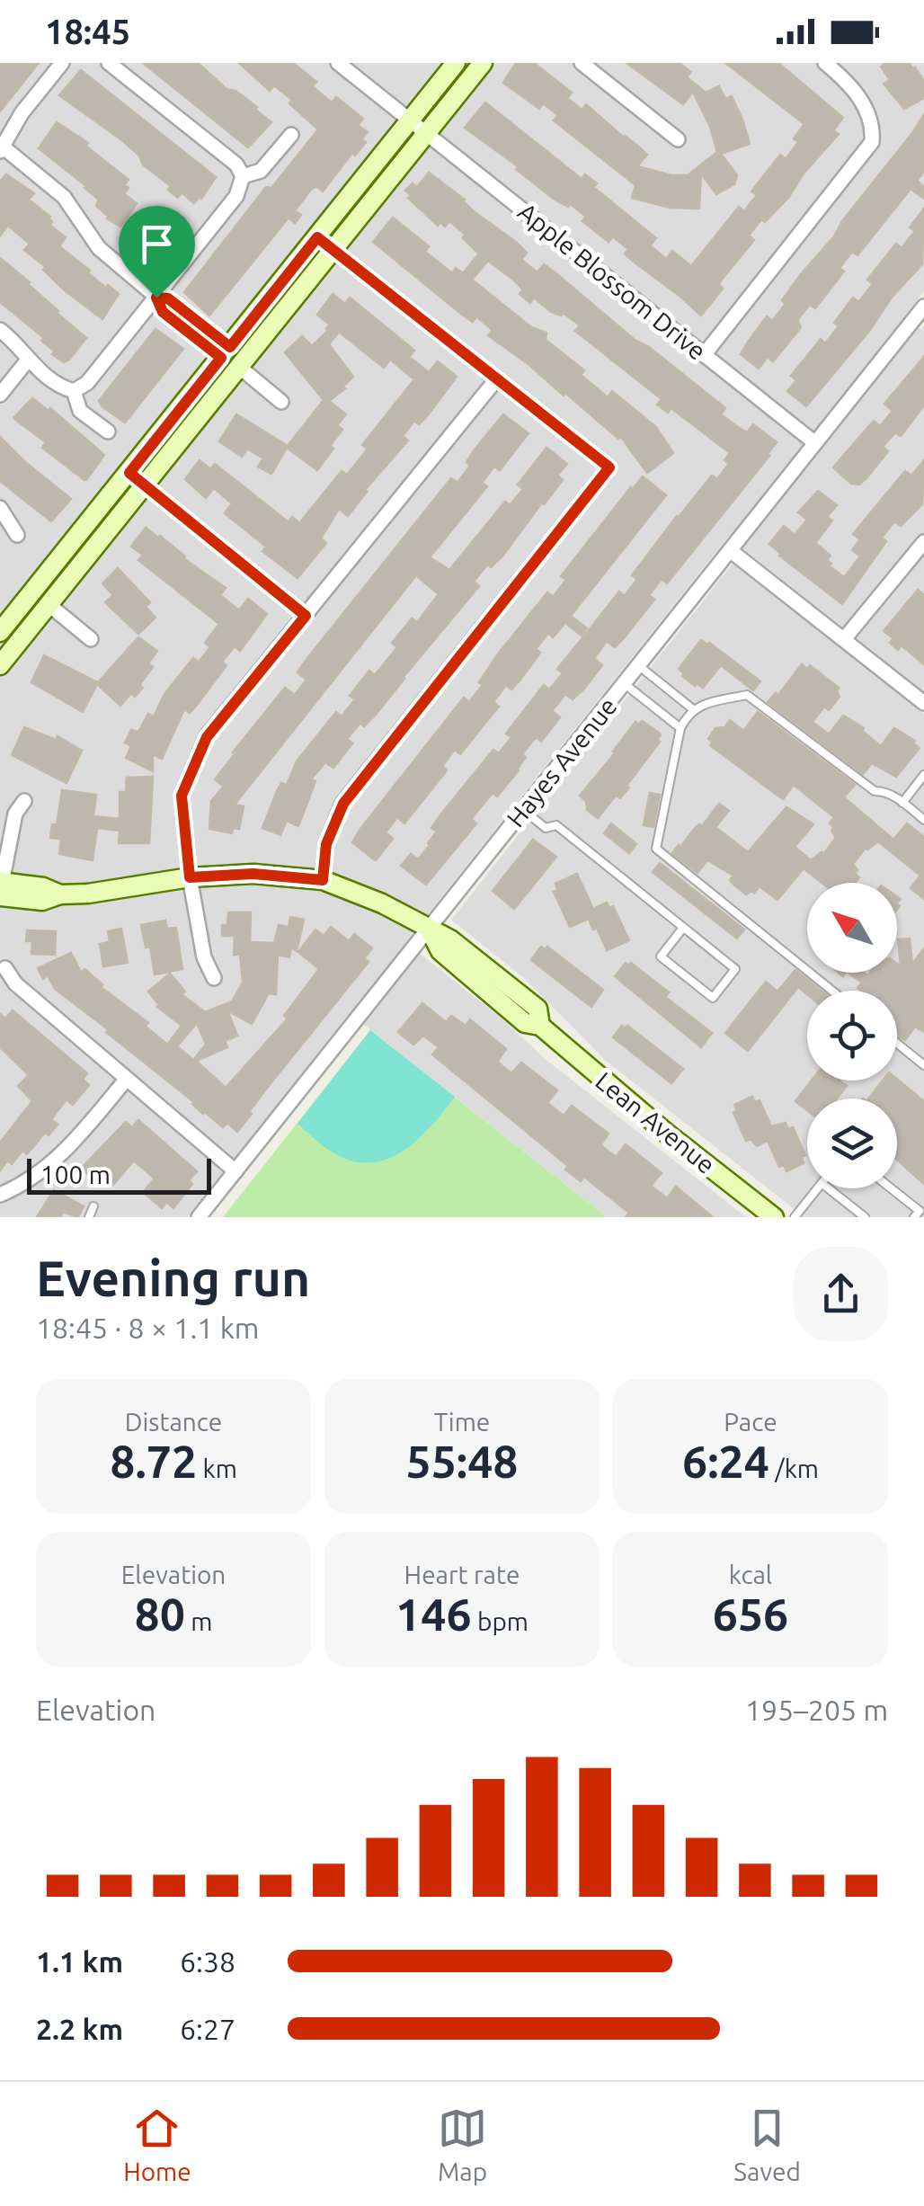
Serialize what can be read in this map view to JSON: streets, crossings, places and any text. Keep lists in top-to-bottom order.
{
  "streets": {
    "street": ["Apple Blossom Drive", "Hayes Avenue", "Lean Avenue"]
  },
  "crossings": [
    ["Apple Blossom Drive", "Hayes Avenue"],
    ["Hayes Avenue", "Lean Avenue"]
  ],
  "scale_bar": "100 m",
  "north": "top left",
  "page": {
    "status": "18:45",
    "scale": "100 m",
    "heading": ["Evening run", "18:45 · 8 × 1.1 km"],
    "stats": [
      ["Distance", "8.72 km"],
      ["Time", "55:48"],
      ["Pace", "6:24 /km"],
      ["Elevation", "80 m"],
      ["Heart rate", "146 bpm"],
      ["kcal", "656"]
    ],
    "chart": ["Elevation", "195–205 m"],
    "list": [
      {
        "name": "1.1 km",
        "note": "6:38"
      },
      {
        "name": "2.2 km",
        "note": "6:27"
      }
    ],
    "tabs": ["Home", "Map", "Saved"]
  }
}
